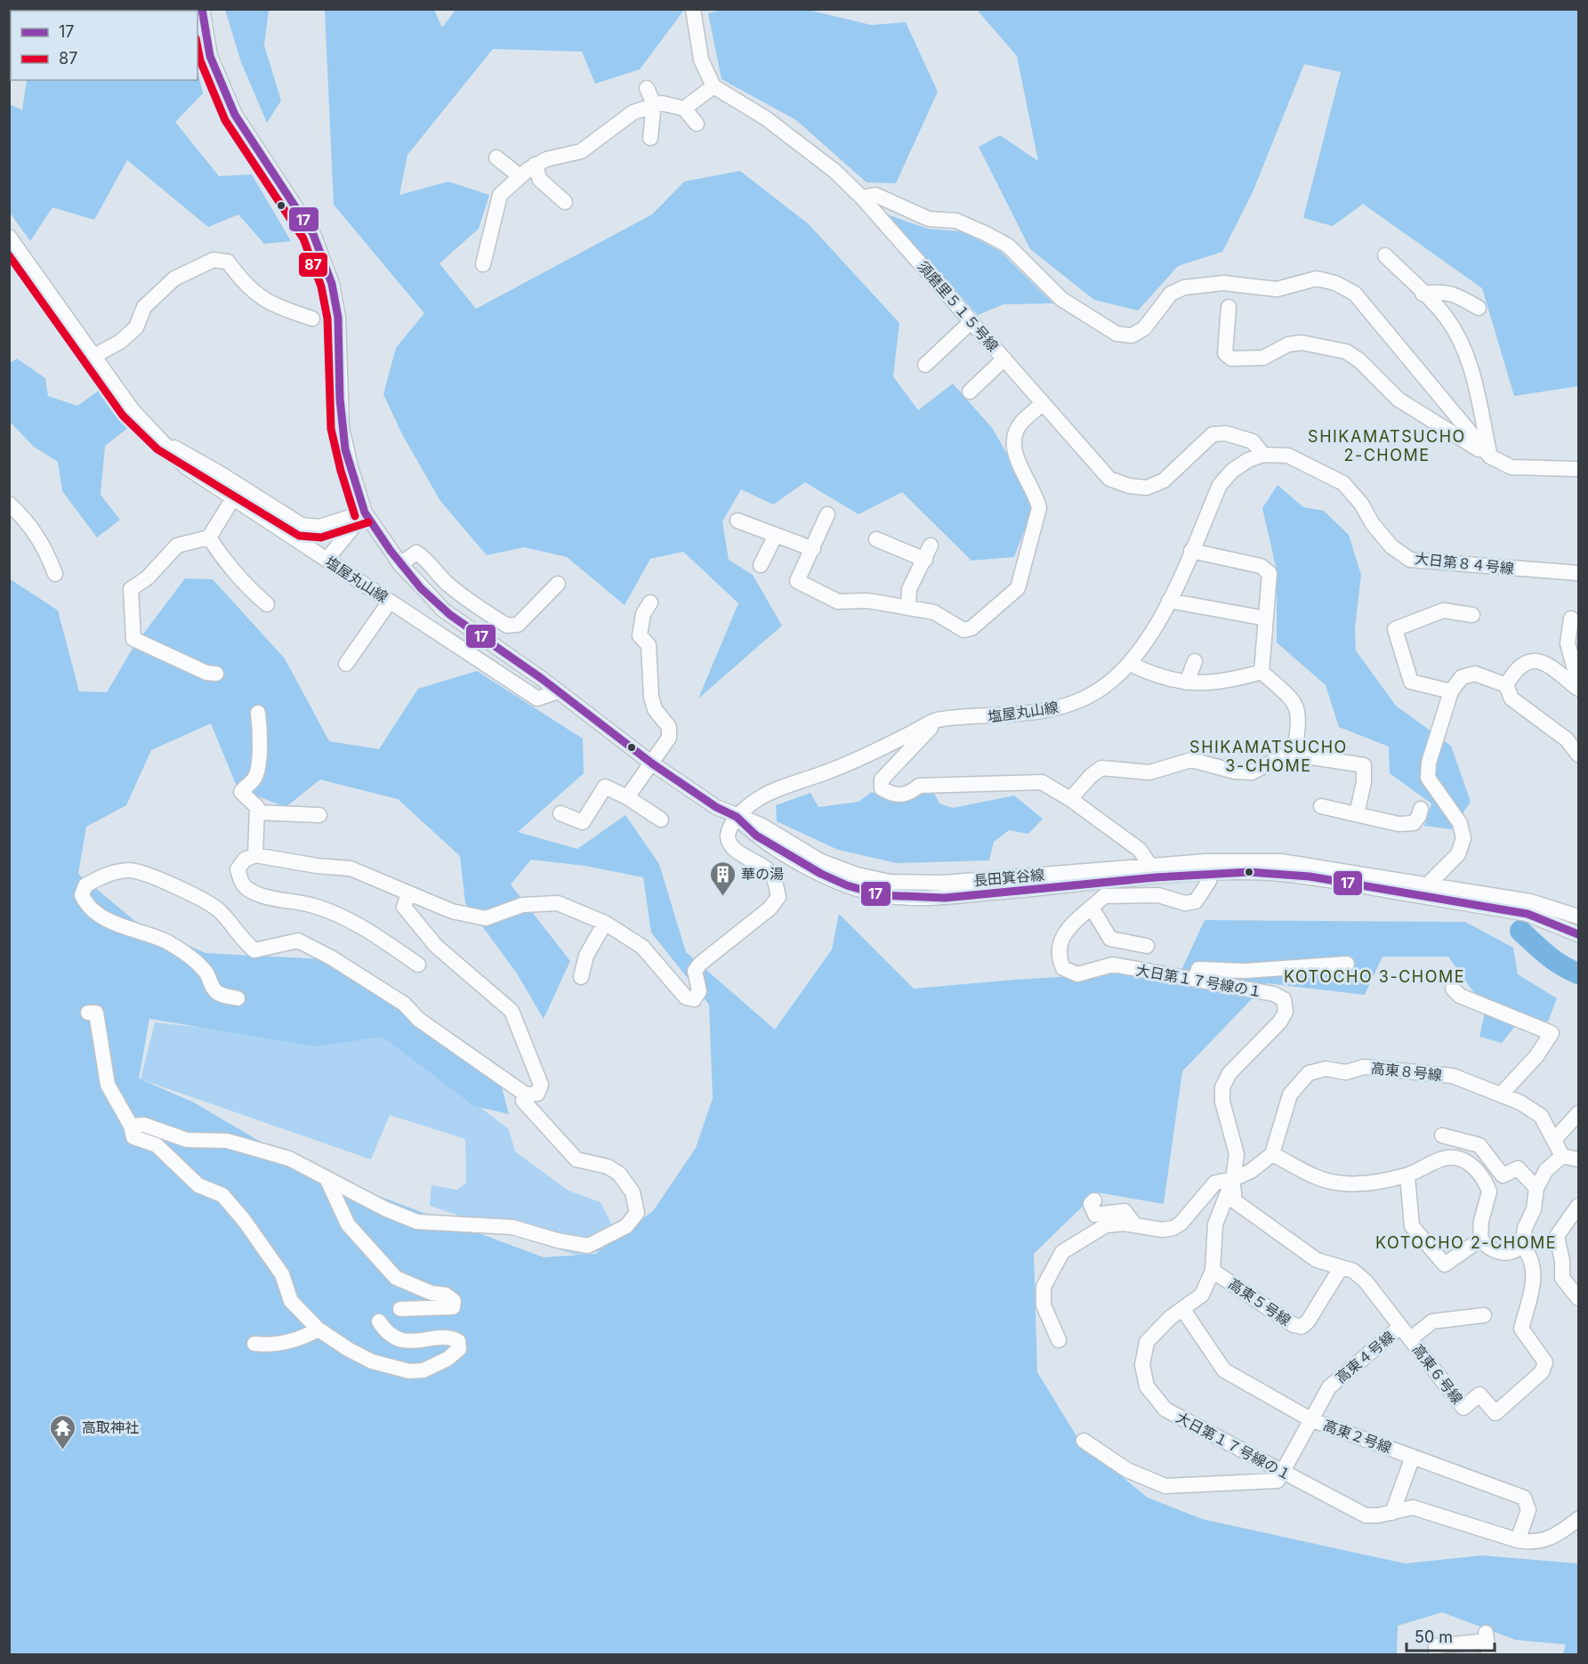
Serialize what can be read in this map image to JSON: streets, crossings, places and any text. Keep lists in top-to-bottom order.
{
  "streets": {
    "street": [
      "須磨里５１５号線",
      "大日第８４号線",
      "塩屋丸山線",
      "長田箕谷線",
      "大日第１７号線の１",
      "高東８号線",
      "高東５号線",
      "高東４号線",
      "高東６号線",
      "高東２号線"
    ]
  },
  "crossings": [
    ["須磨里５１５号線", "大日第８４号線"],
    ["須磨里５１５号線", "塩屋丸山線"],
    ["大日第８４号線", "塩屋丸山線"],
    ["塩屋丸山線", "長田箕谷線"],
    ["大日第１７号線の１", "高東５号線"],
    ["大日第１７号線の１", "高東４号線"],
    ["大日第１７号線の１", "高東６号線"],
    ["大日第１７号線の１", "高東２号線"],
    ["高東５号線", "高東６号線"],
    ["高東４号線", "高東６号線"],
    ["高東４号線", "高東２号線"]
  ],
  "districts": [
    "SHIKAMATSUCHO 2-CHOME",
    "SHIKAMATSUCHO 3-CHOME",
    "KOTOCHO 3-CHOME",
    "KOTOCHO 2-CHOME"
  ],
  "places": {
    "building": ["華の湯"],
    "temple": ["高取神社"]
  },
  "lines": ["transit line 17", "transit line 87"],
  "legend": ["17", "87"],
  "scale_bar": "50 m"
}
